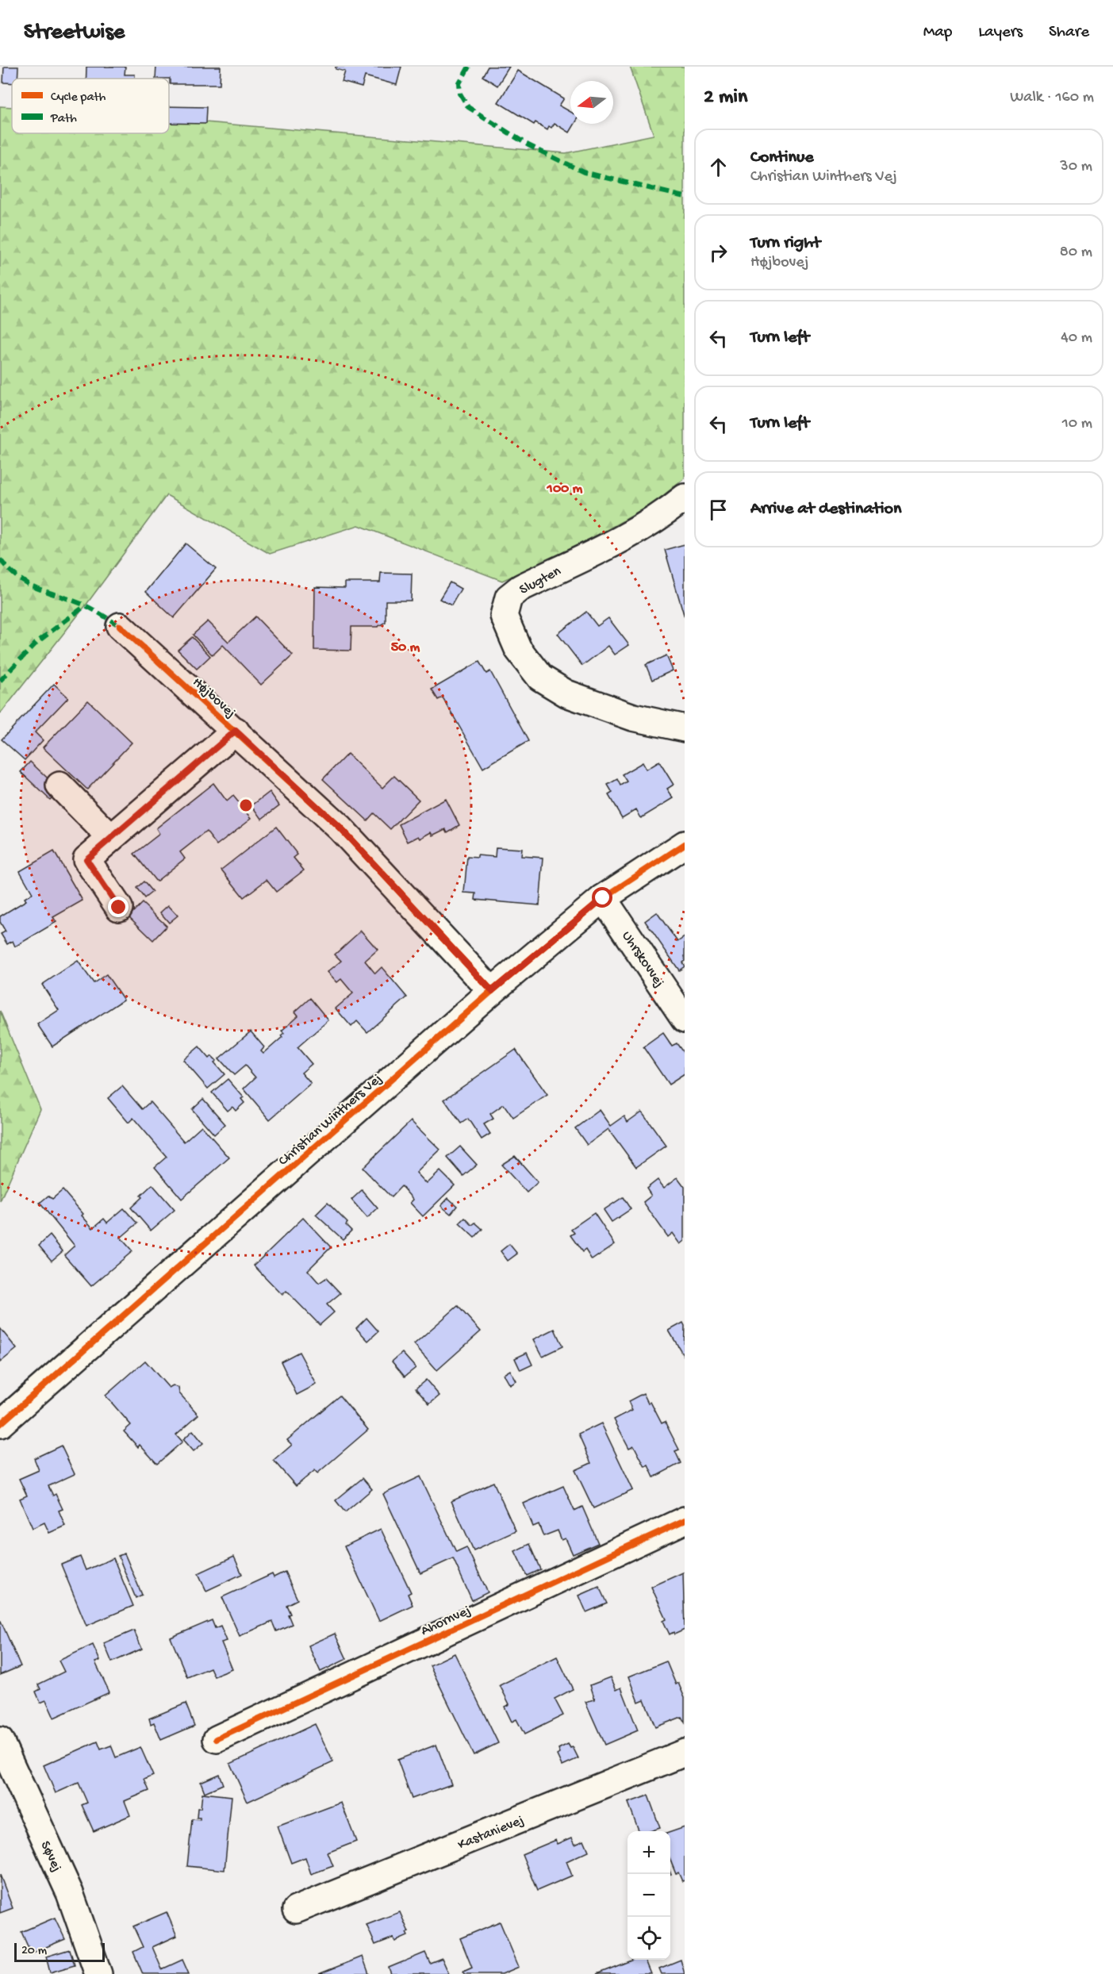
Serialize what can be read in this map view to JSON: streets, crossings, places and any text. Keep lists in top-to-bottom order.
{
  "streets": {
    "street": [
      "Slugten",
      "Højbovej",
      "Uhrskovvej",
      "Christian Winthers Vej",
      "Ahornvej",
      "Kastanievej",
      "Søvej"
    ]
  },
  "crossings": [
    ["Højbovej", "Christian Winthers Vej"],
    ["Uhrskovvej", "Christian Winthers Vej"]
  ],
  "legend": ["Cycle path", "Path"],
  "scale_bar": "20 m",
  "north": "left",
  "page": {
    "header": "Streetwise",
    "nav": ["Map", "Layers", "Share"],
    "heading": ["2 min", "Walk · 160 m"],
    "list": [
      ["Continue", "Christian Winthers Vej", "30 m"],
      ["Turn right", "Højbovej", "80 m"],
      ["Turn left", "40 m"],
      ["Turn left", "10 m"],
      "Arrive at destination"
    ],
    "map_buttons": ["+", "−"],
    "scale": "20 m"
  },
  "rings": ["100 m", "50 m"]
}
